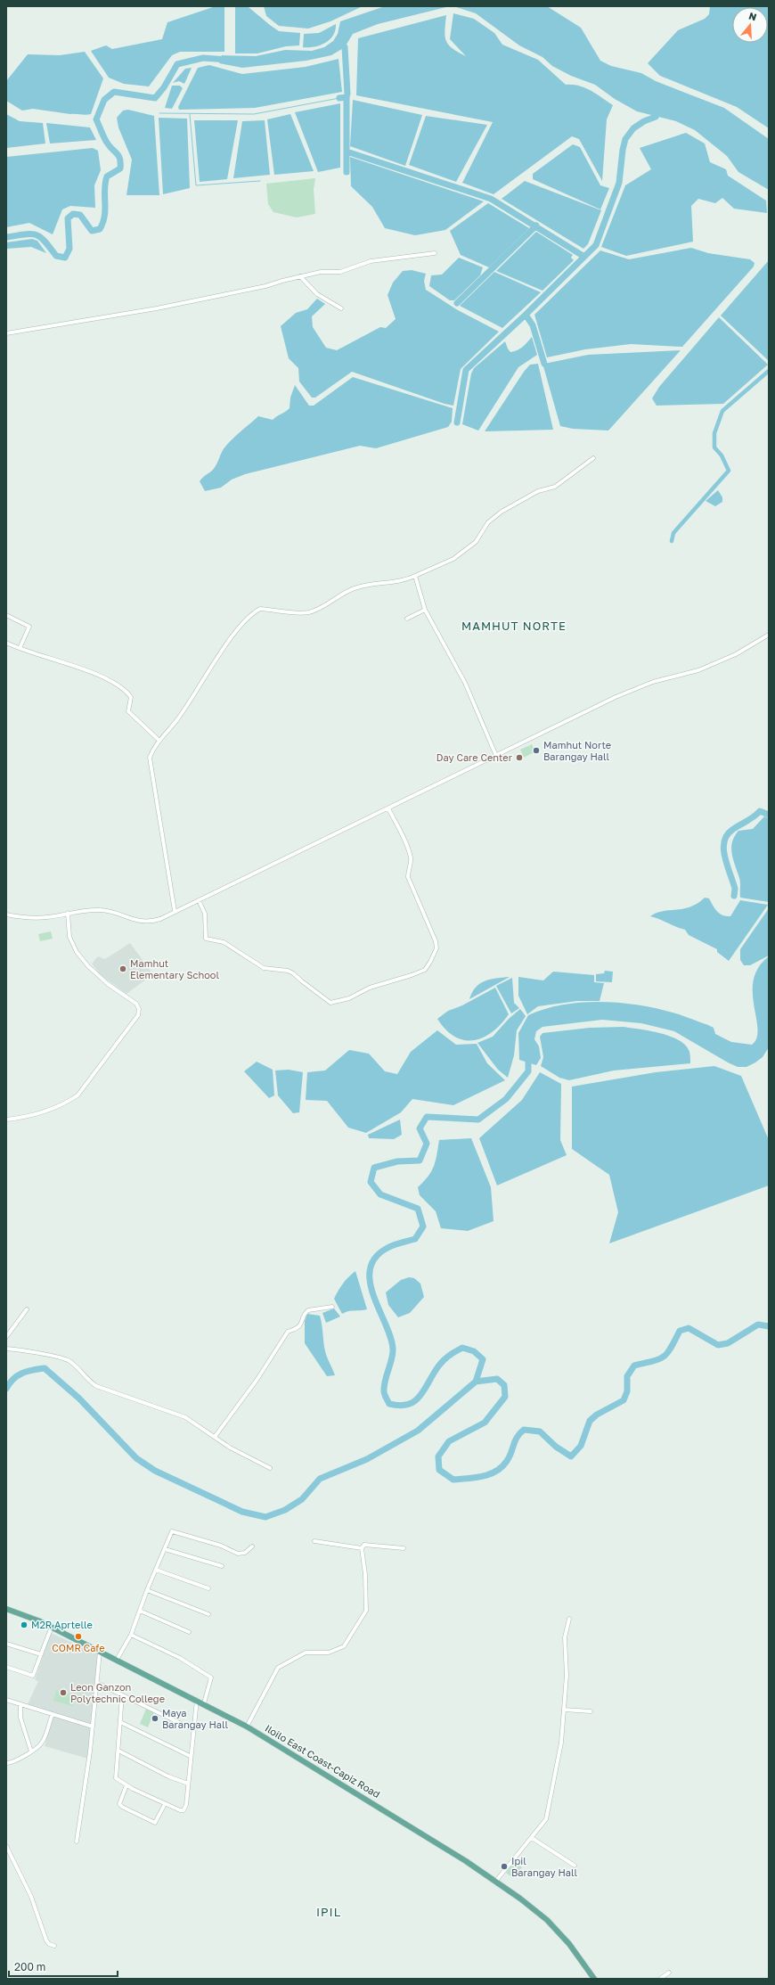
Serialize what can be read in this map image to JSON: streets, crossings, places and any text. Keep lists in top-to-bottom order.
{
  "streets": {
    "main road": ["Iloilo East Coast-Capiz Road"]
  },
  "districts": ["MAMHUT NORTE", "IPIL"],
  "places": [
    "Mamhut Norte Barangay Hall",
    "Day Care Center",
    "Mamhut Elementary School",
    "M2R Aprtelle",
    "COMR Cafe",
    "Leon Ganzon Polytechnic College",
    "Maya Barangay Hall",
    "Ipil Barangay Hall"
  ],
  "scale_bar": "200 m",
  "north": "top"
}
